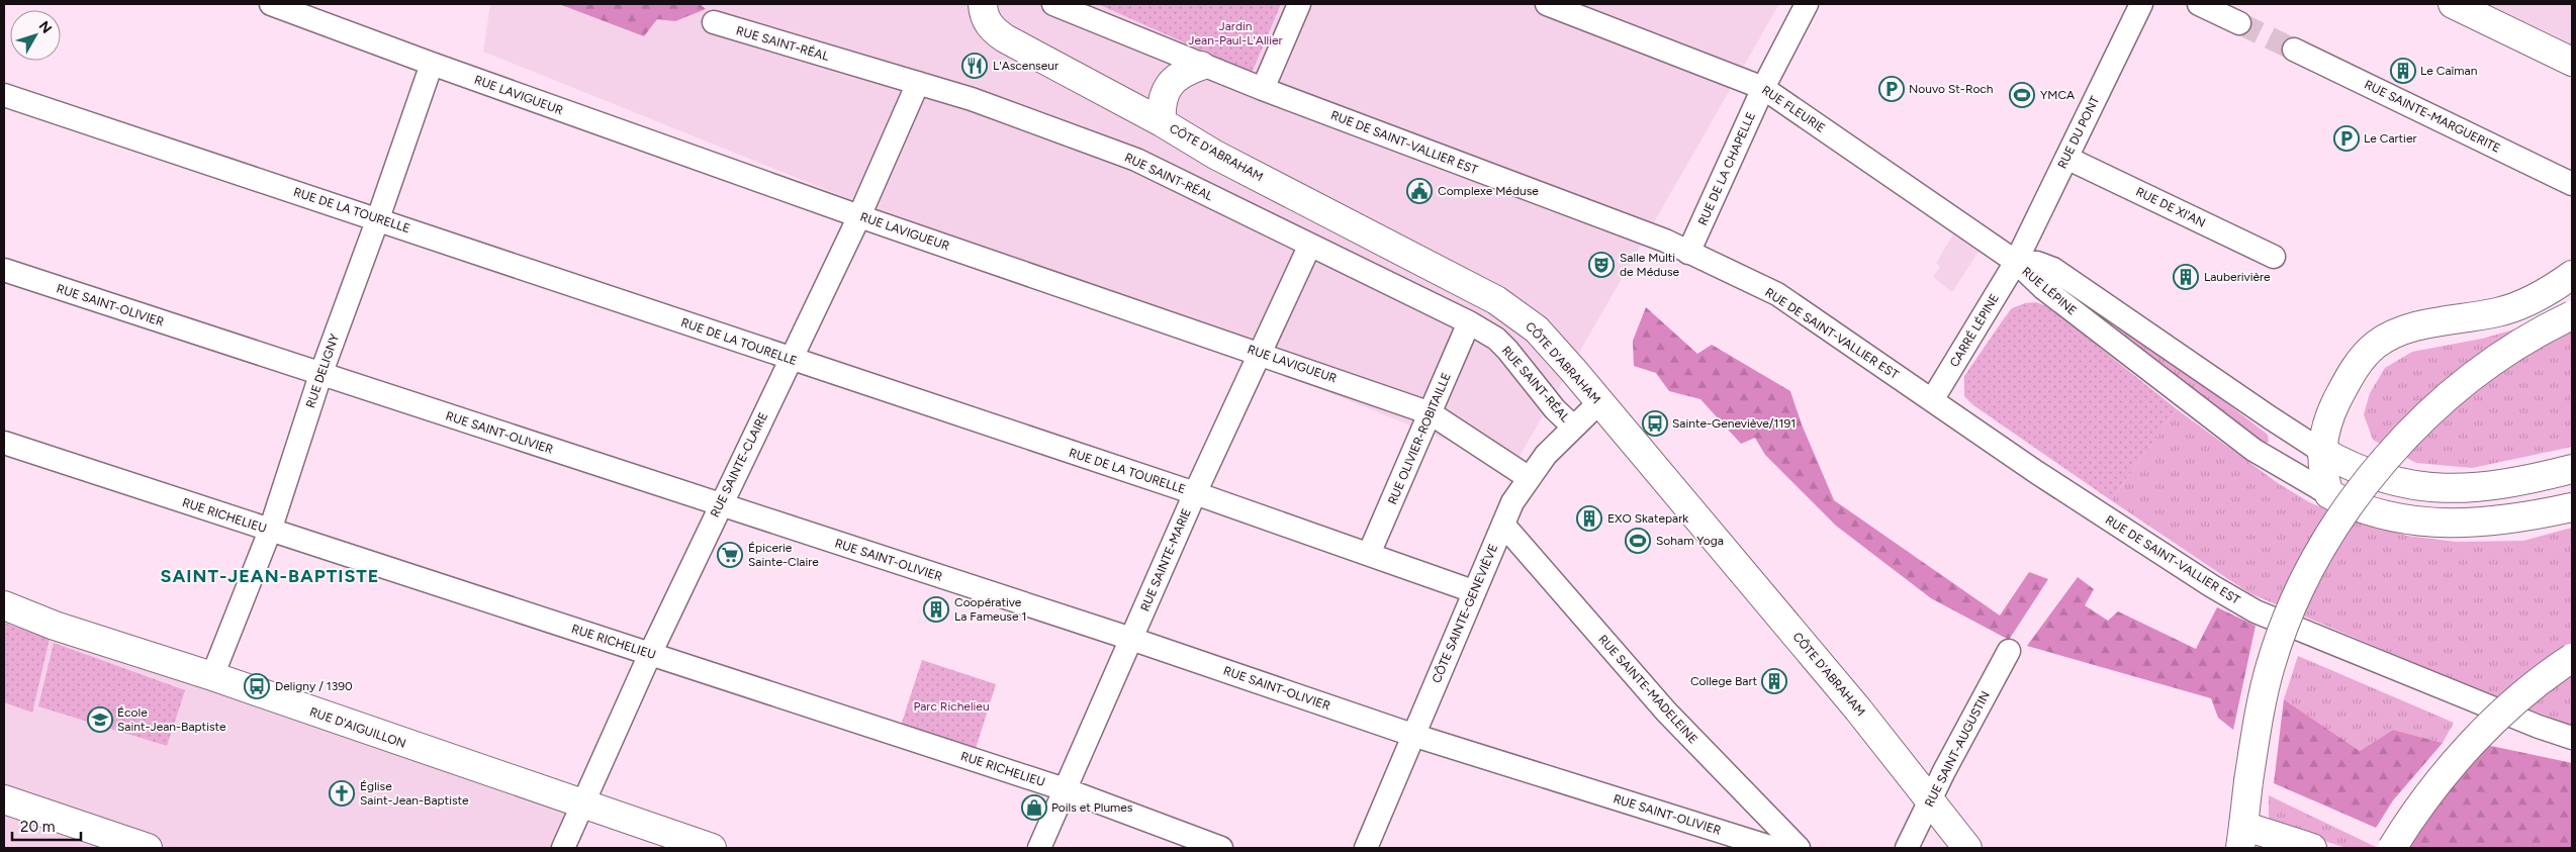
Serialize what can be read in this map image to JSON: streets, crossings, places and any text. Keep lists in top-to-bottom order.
{
  "streets": {
    "main road": ["CÔTE D'ABRAHAM", "RUE D'AIGUILLON"],
    "street": [
      "RUE SAINT-RÉAL",
      "RUE LAVIGUEUR",
      "RUE FLEURIE",
      "RUE SAINTE-MARGUERITE",
      "RUE DU PONT",
      "RUE DE SAINT-VALLIER EST",
      "RUE DE LA CHAPELLE",
      "RUE DE XI'AN",
      "RUE DE LA TOURELLE",
      "RUE LÉPINE",
      "RUE SAINT-OLIVIER",
      "CARRÉ LÉPINE",
      "RUE DELIGNY",
      "RUE OLIVIER-ROBITAILLE",
      "RUE SAINTE-CLAIRE",
      "RUE RICHELIEU",
      "RUE SAINTE-MARIE",
      "CÔTE SAINTE-GENEVIÈVE",
      "RUE SAINTE-MADELEINE",
      "RUE SAINT-AUGUSTIN"
    ]
  },
  "crossings": [
    ["RUE SAINT-RÉAL", "RUE OLIVIER-ROBITAILLE"],
    ["RUE SAINT-RÉAL", "RUE SAINTE-CLAIRE"],
    ["RUE SAINT-RÉAL", "RUE SAINTE-MARIE"],
    ["RUE SAINT-RÉAL", "CÔTE SAINTE-GENEVIÈVE"],
    ["RUE LAVIGUEUR", "RUE DELIGNY"],
    ["RUE LAVIGUEUR", "RUE OLIVIER-ROBITAILLE"],
    ["RUE LAVIGUEUR", "RUE SAINTE-CLAIRE"],
    ["RUE LAVIGUEUR", "RUE SAINTE-MARIE"],
    ["RUE LAVIGUEUR", "CÔTE SAINTE-GENEVIÈVE"],
    ["RUE FLEURIE", "RUE DU PONT"],
    ["RUE FLEURIE", "RUE DE LA CHAPELLE"],
    ["RUE FLEURIE", "RUE LÉPINE"],
    ["RUE FLEURIE", "CARRÉ LÉPINE"],
    ["RUE DU PONT", "RUE DE XI'AN"],
    ["RUE DU PONT", "RUE LÉPINE"],
    ["RUE DU PONT", "CARRÉ LÉPINE"],
    ["RUE DE SAINT-VALLIER EST", "RUE DE LA CHAPELLE"],
    ["RUE DE SAINT-VALLIER EST", "CARRÉ LÉPINE"],
    ["CÔTE D'ABRAHAM", "CÔTE SAINTE-GENEVIÈVE"],
    ["CÔTE D'ABRAHAM", "RUE SAINT-AUGUSTIN"],
    ["RUE DE LA TOURELLE", "RUE DELIGNY"],
    ["RUE DE LA TOURELLE", "RUE OLIVIER-ROBITAILLE"],
    ["RUE DE LA TOURELLE", "RUE SAINTE-CLAIRE"],
    ["RUE DE LA TOURELLE", "RUE SAINTE-MARIE"],
    ["RUE DE LA TOURELLE", "CÔTE SAINTE-GENEVIÈVE"],
    ["RUE LÉPINE", "CARRÉ LÉPINE"],
    ["RUE SAINT-OLIVIER", "RUE DELIGNY"],
    ["RUE SAINT-OLIVIER", "RUE SAINTE-CLAIRE"],
    ["RUE SAINT-OLIVIER", "RUE SAINTE-MARIE"],
    ["RUE SAINT-OLIVIER", "CÔTE SAINTE-GENEVIÈVE"],
    ["RUE DELIGNY", "RUE RICHELIEU"],
    ["RUE DELIGNY", "RUE D'AIGUILLON"],
    ["RUE SAINTE-CLAIRE", "RUE RICHELIEU"],
    ["RUE SAINTE-CLAIRE", "RUE D'AIGUILLON"],
    ["RUE RICHELIEU", "RUE SAINTE-MARIE"],
    ["CÔTE SAINTE-GENEVIÈVE", "RUE SAINTE-MADELEINE"]
  ],
  "districts": ["SAINT-JEAN-BAPTISTE"],
  "parks": ["Jardin Jean-Paul-L'Allier", "Parc Richelieu"],
  "places": {
    "restaurant": ["L'Ascenseur"],
    "building": [
      "Le Caïman",
      "Lauberivière",
      "EXO Skatepark",
      "Coopérative La Fameuse 1",
      "College Bart"
    ],
    "parking": ["Nouvo St-Roch", "Le Cartier"],
    "sports": ["YMCA", "Soham Yoga"],
    "public building": ["Complexe Méduse"],
    "theatre": ["Salle Multi de Méduse"],
    "bus stop": ["Sainte-Geneviève/1191", "Deligny / 1390"],
    "supermarket": ["Épicerie Sainte-Claire"],
    "school or university": ["École Saint-Jean-Baptiste"],
    "church": ["Église Saint-Jean-Baptiste"],
    "shop": ["Poils et Plumes"]
  },
  "scale_bar": "20 m",
  "north": "top right"
}
